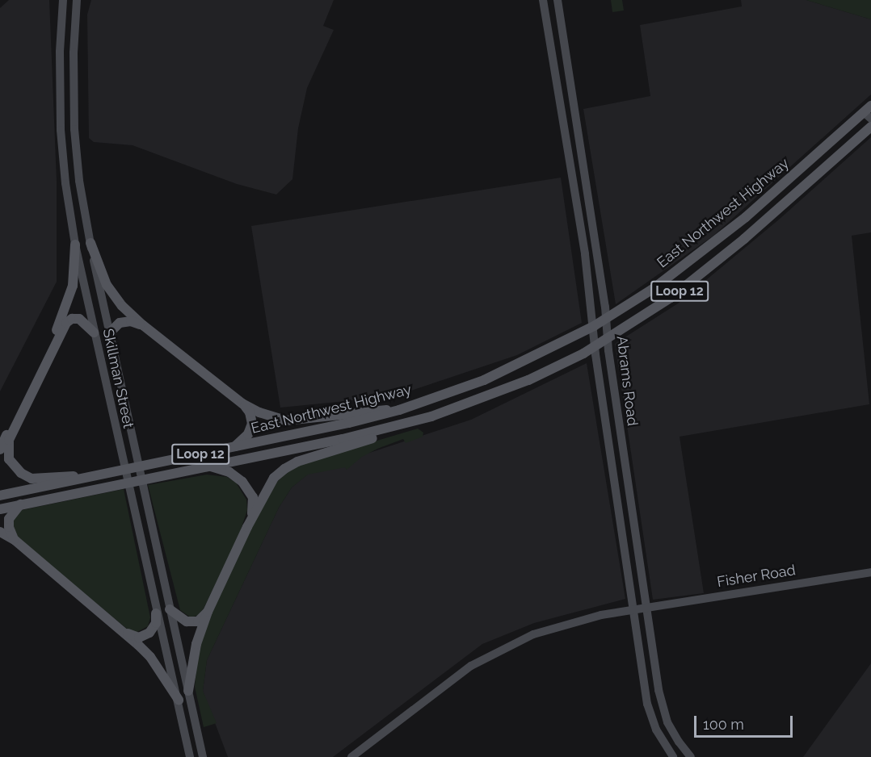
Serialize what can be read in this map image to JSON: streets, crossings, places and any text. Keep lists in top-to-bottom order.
{
  "streets": {
    "main road": [
      "East Northwest Highway",
      "Loop 12",
      "Skillman Street",
      "Abrams Road",
      "Fisher Road"
    ]
  },
  "crossings": [
    ["East Northwest Highway", "Abrams Road"],
    ["Abrams Road", "Fisher Road"]
  ],
  "scale_bar": "100 m"
}
